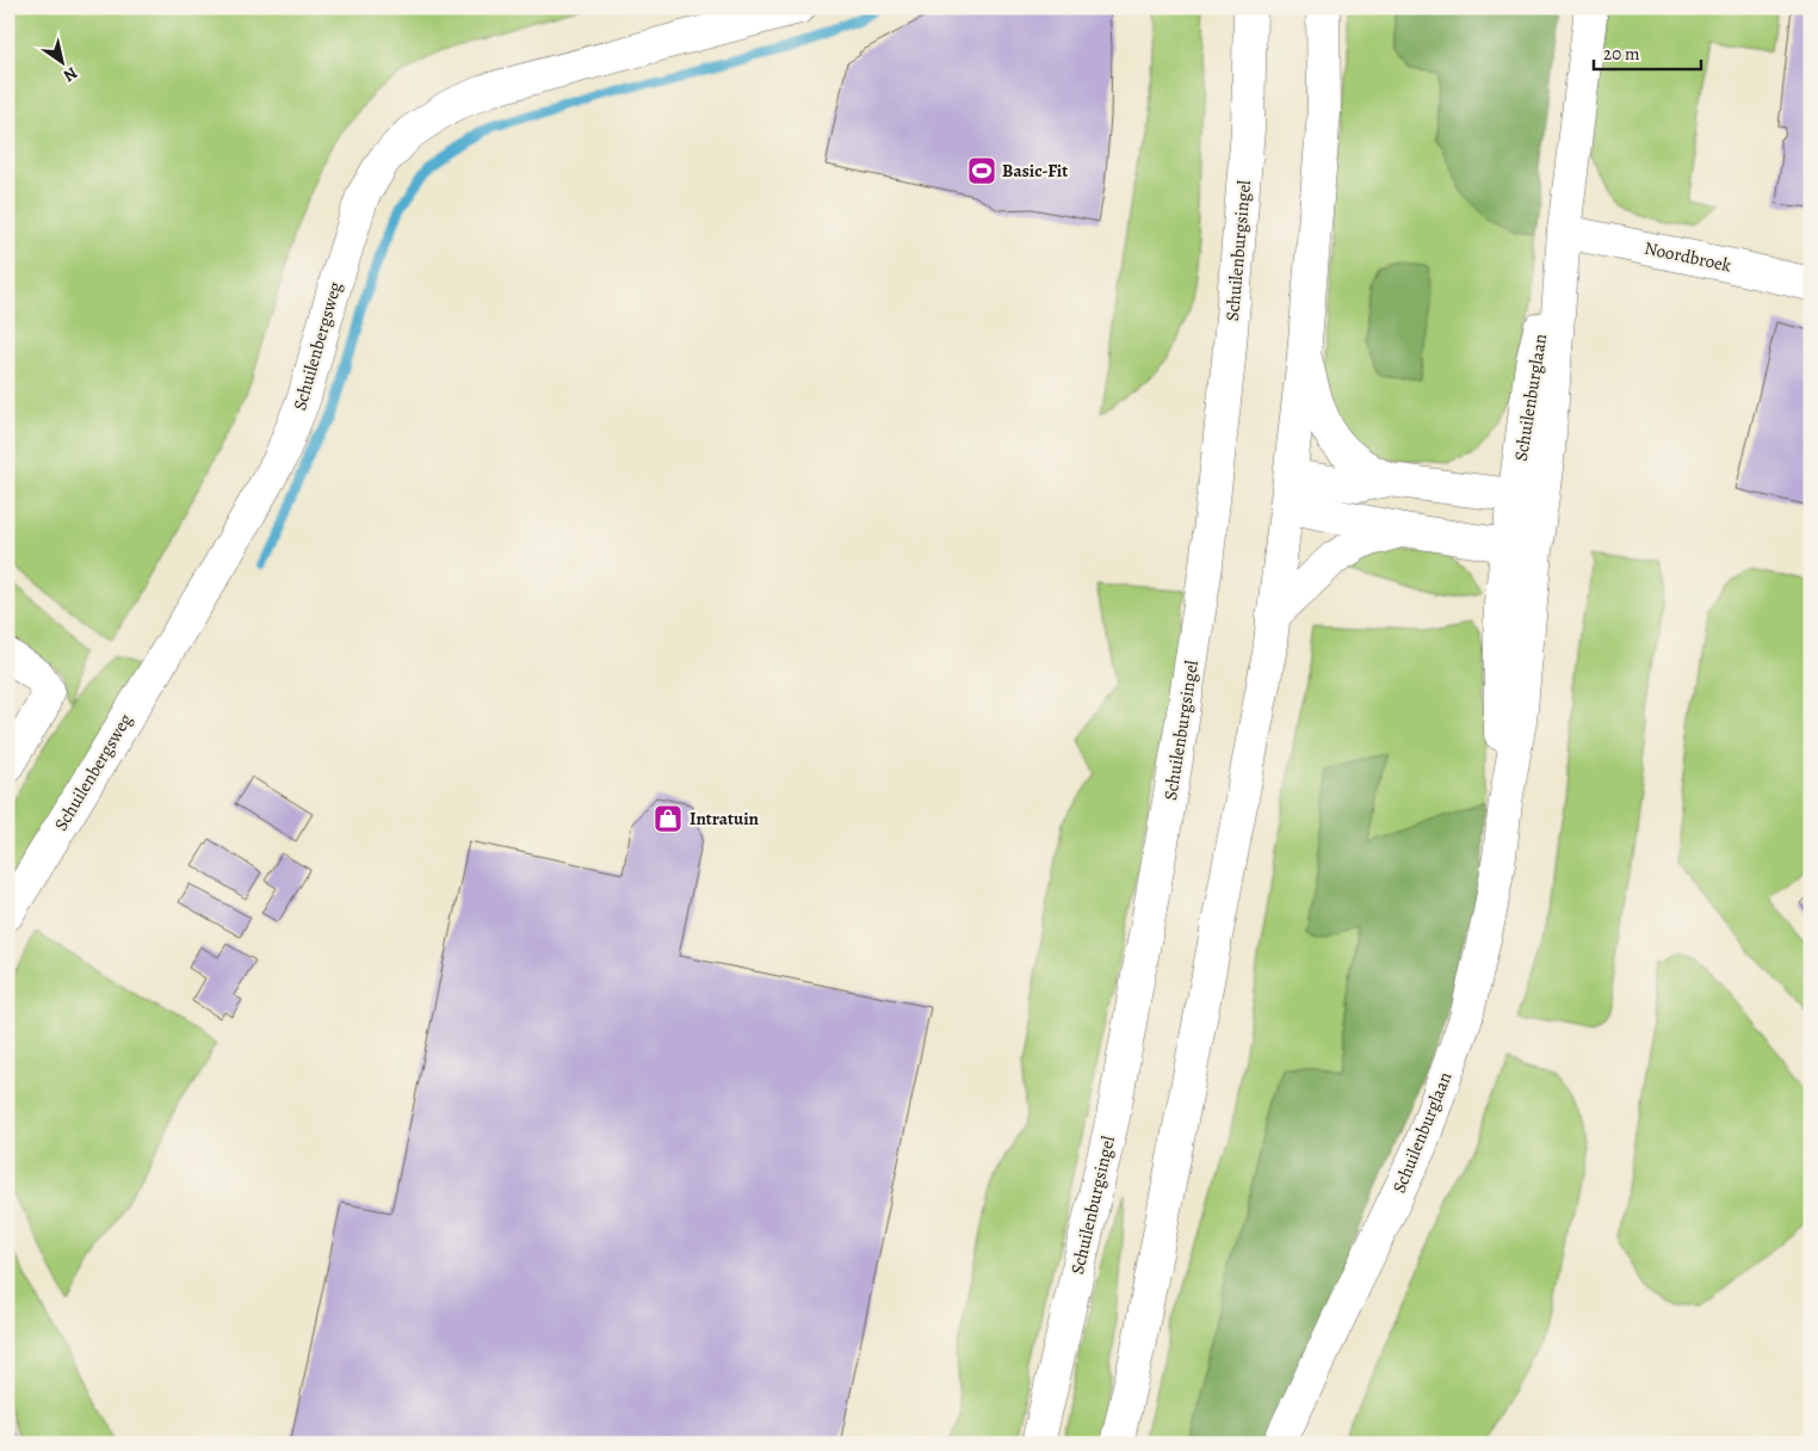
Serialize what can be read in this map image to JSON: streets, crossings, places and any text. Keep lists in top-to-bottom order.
{
  "streets": {
    "street": [
      "Schuilenburgsingel",
      "Noordbroek",
      "Schuilenbergsweg",
      "Schuilenburglaan"
    ]
  },
  "crossings": [
    ["Noordbroek", "Schuilenburglaan"]
  ],
  "places": {
    "sports": ["Basic-Fit"],
    "shop": ["Intratuin"]
  },
  "scale_bar": "20 m",
  "north": "bottom right"
}
